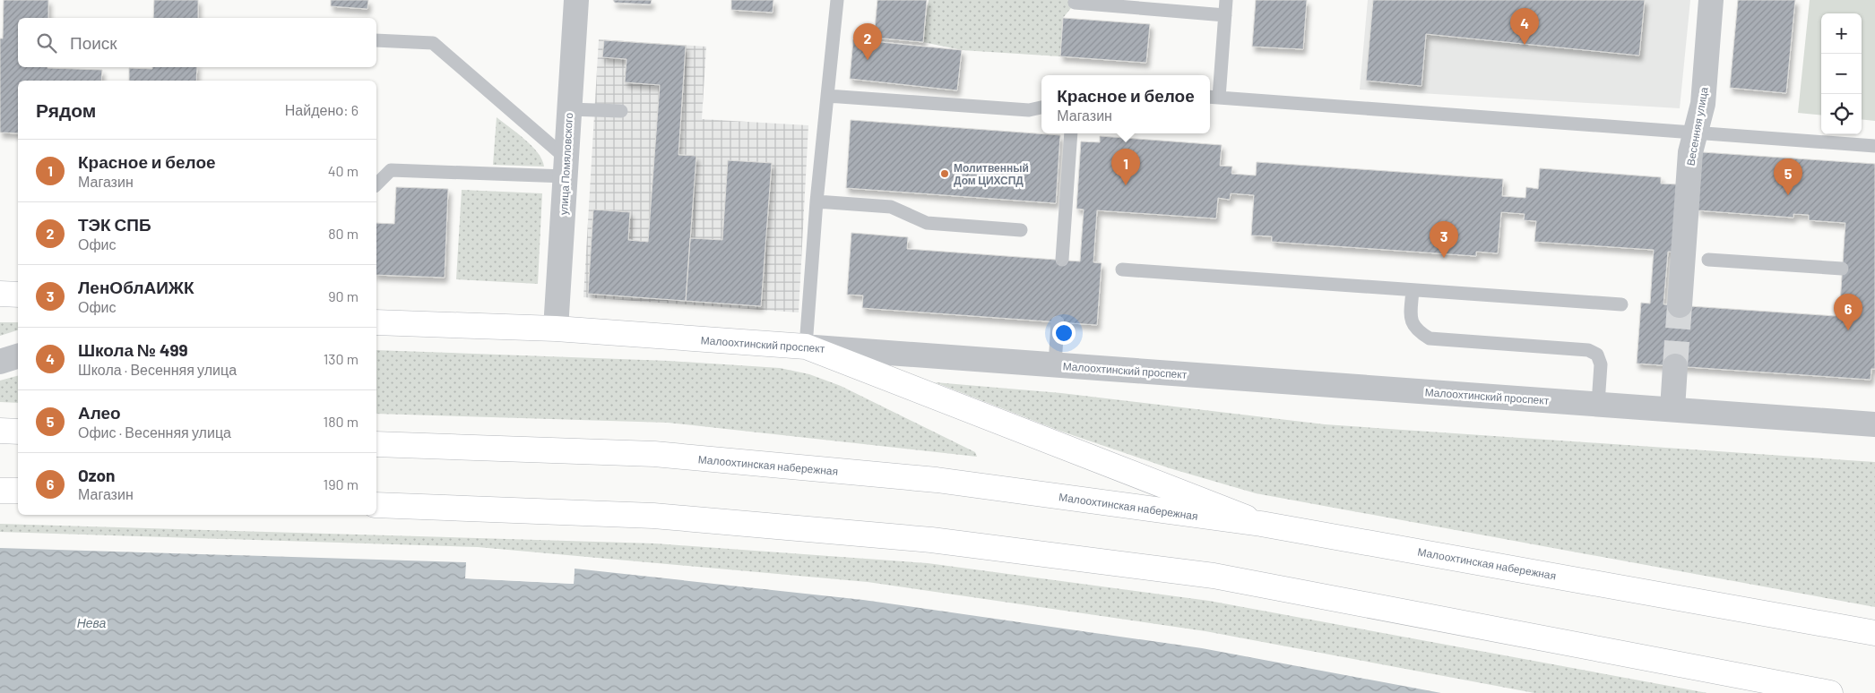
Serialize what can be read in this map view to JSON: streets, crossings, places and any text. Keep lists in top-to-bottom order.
{
  "streets": {
    "main road": ["Малоохтинский проспект", "Малоохтинская набережная"],
    "street": ["Весенняя улица", "улица Помяловского"]
  },
  "crossings": [
    ["улица Помяловского", "Малоохтинский проспект"]
  ],
  "water": ["Нева"],
  "places": ["Молитвенный Дом ЦИХСПД"],
  "page": {
    "pins": [
      "4",
      "2",
      "1",
      "5",
      "3",
      "6"
    ],
    "map_buttons": ["+", "−"],
    "search": "Поиск",
    "popup": ["Красное и белое", "Магазин"],
    "heading": ["Рядом", "Найдено: 6"],
    "list": [
      {
        "mark": "1",
        "name": "Красное и белое",
        "note": "Магазин",
        "value": "40 m"
      },
      {
        "mark": "2",
        "name": "ТЭК СПБ",
        "note": "Офис",
        "value": "80 m"
      },
      {
        "mark": "3",
        "name": "ЛенОблАИЖК",
        "note": "Офис",
        "value": "90 m"
      },
      {
        "mark": "4",
        "name": "Школа № 499",
        "note": "Школа · Весенняя улица",
        "value": "130 m"
      },
      {
        "mark": "5",
        "name": "Алео",
        "note": "Офис · Весенняя улица",
        "value": "180 m"
      },
      {
        "mark": "6",
        "name": "Ozon",
        "note": "Магазин",
        "value": "190 m"
      }
    ]
  }
}
